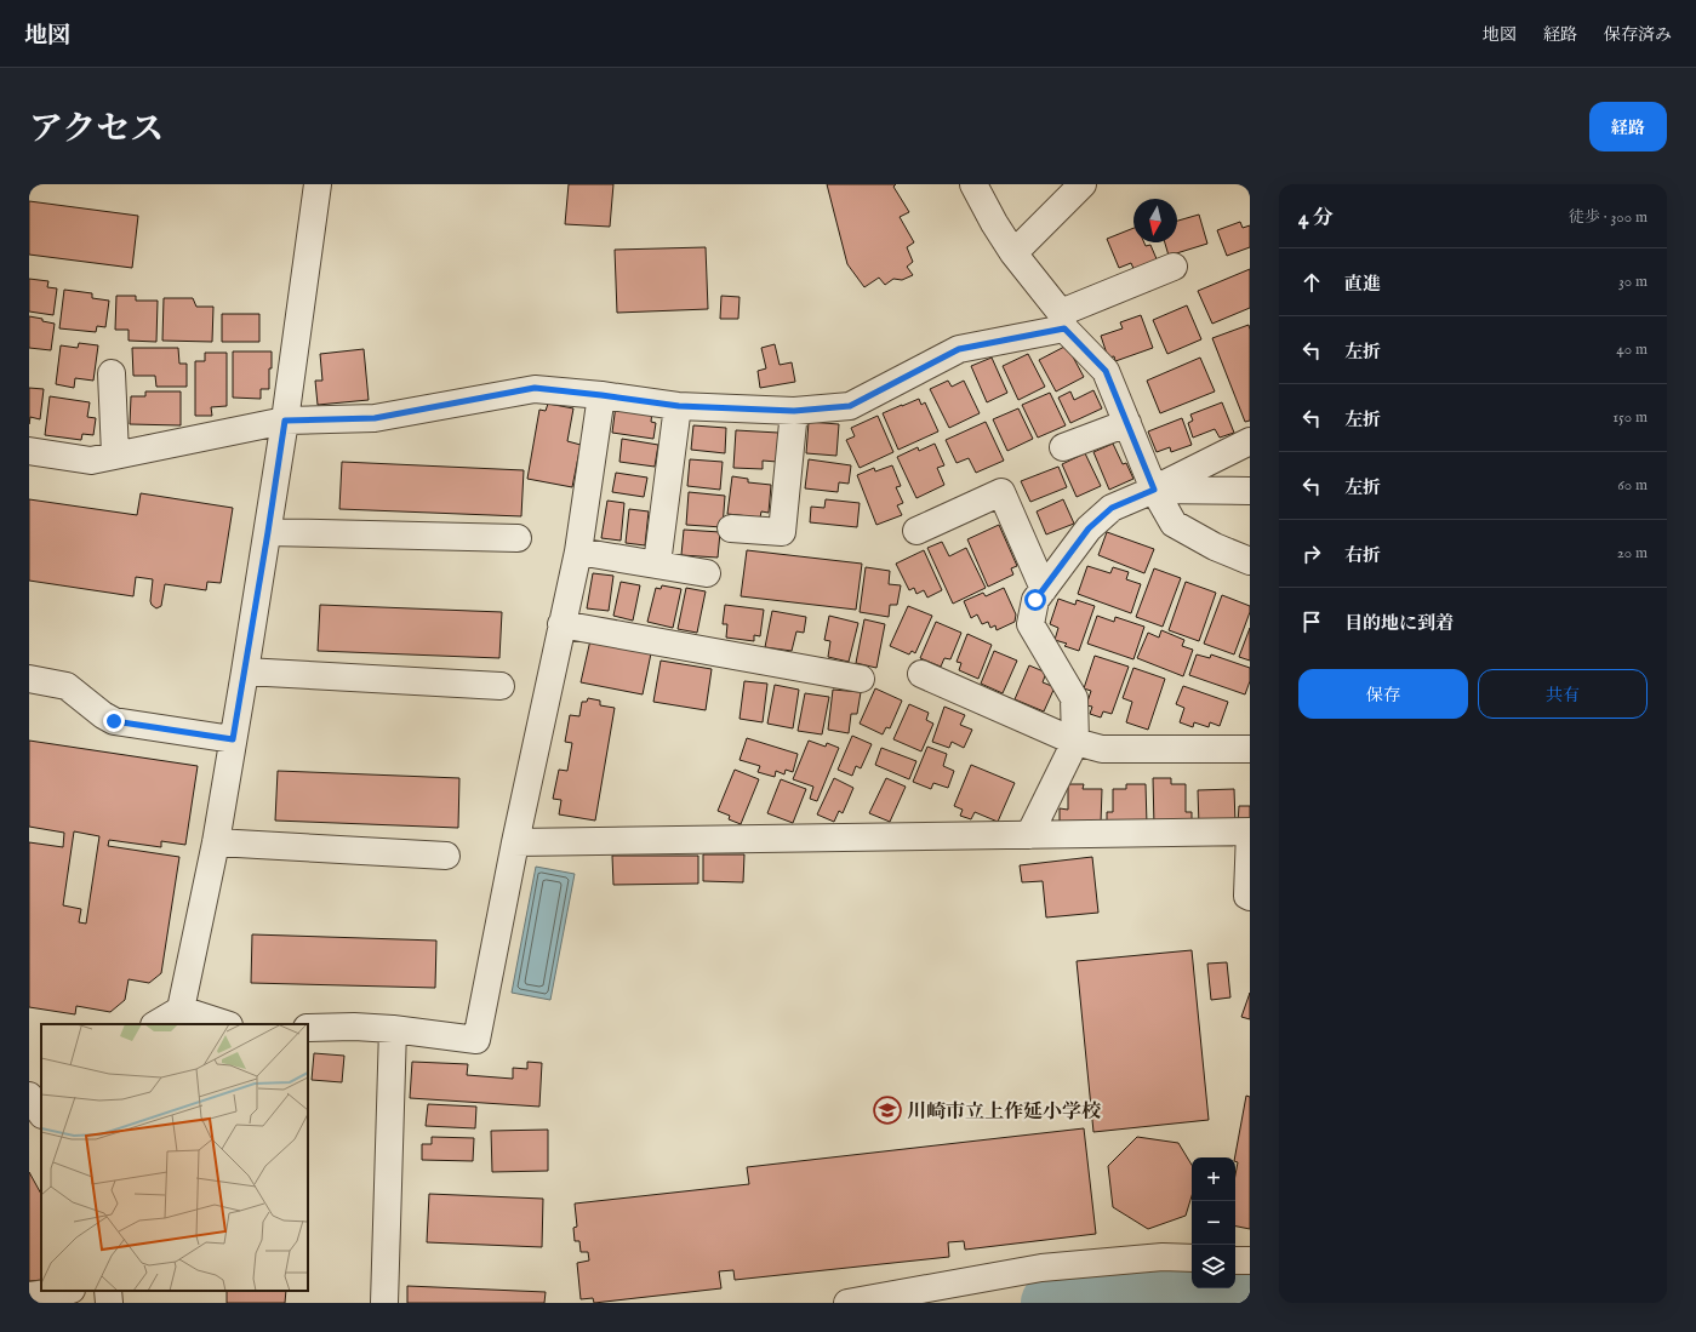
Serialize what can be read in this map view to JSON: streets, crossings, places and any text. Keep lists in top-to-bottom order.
{
  "places": {
    "school or university": ["川崎市立上作延小学校"]
  },
  "north": "bottom",
  "page": {
    "header": "地図",
    "nav": ["地図", "経路", "保存済み"],
    "title": "アクセス",
    "buttons": [
      "経路",
      ["保存", "共有"]
    ],
    "heading": ["4 分", "徒歩 · 300 m"],
    "list": [
      ["直進", "30 m"],
      ["左折", "40 m"],
      ["左折", "150 m"],
      ["左折", "60 m"],
      ["右折", "20 m"],
      "目的地に到着"
    ],
    "map_buttons": ["+", "−"]
  }
}
